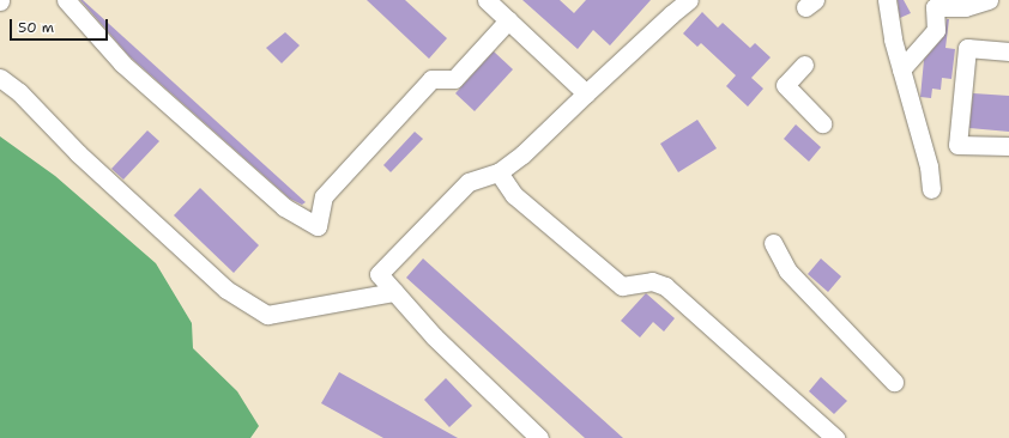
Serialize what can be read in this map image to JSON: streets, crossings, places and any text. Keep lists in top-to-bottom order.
{
  "scale_bar": "50 m"
}
